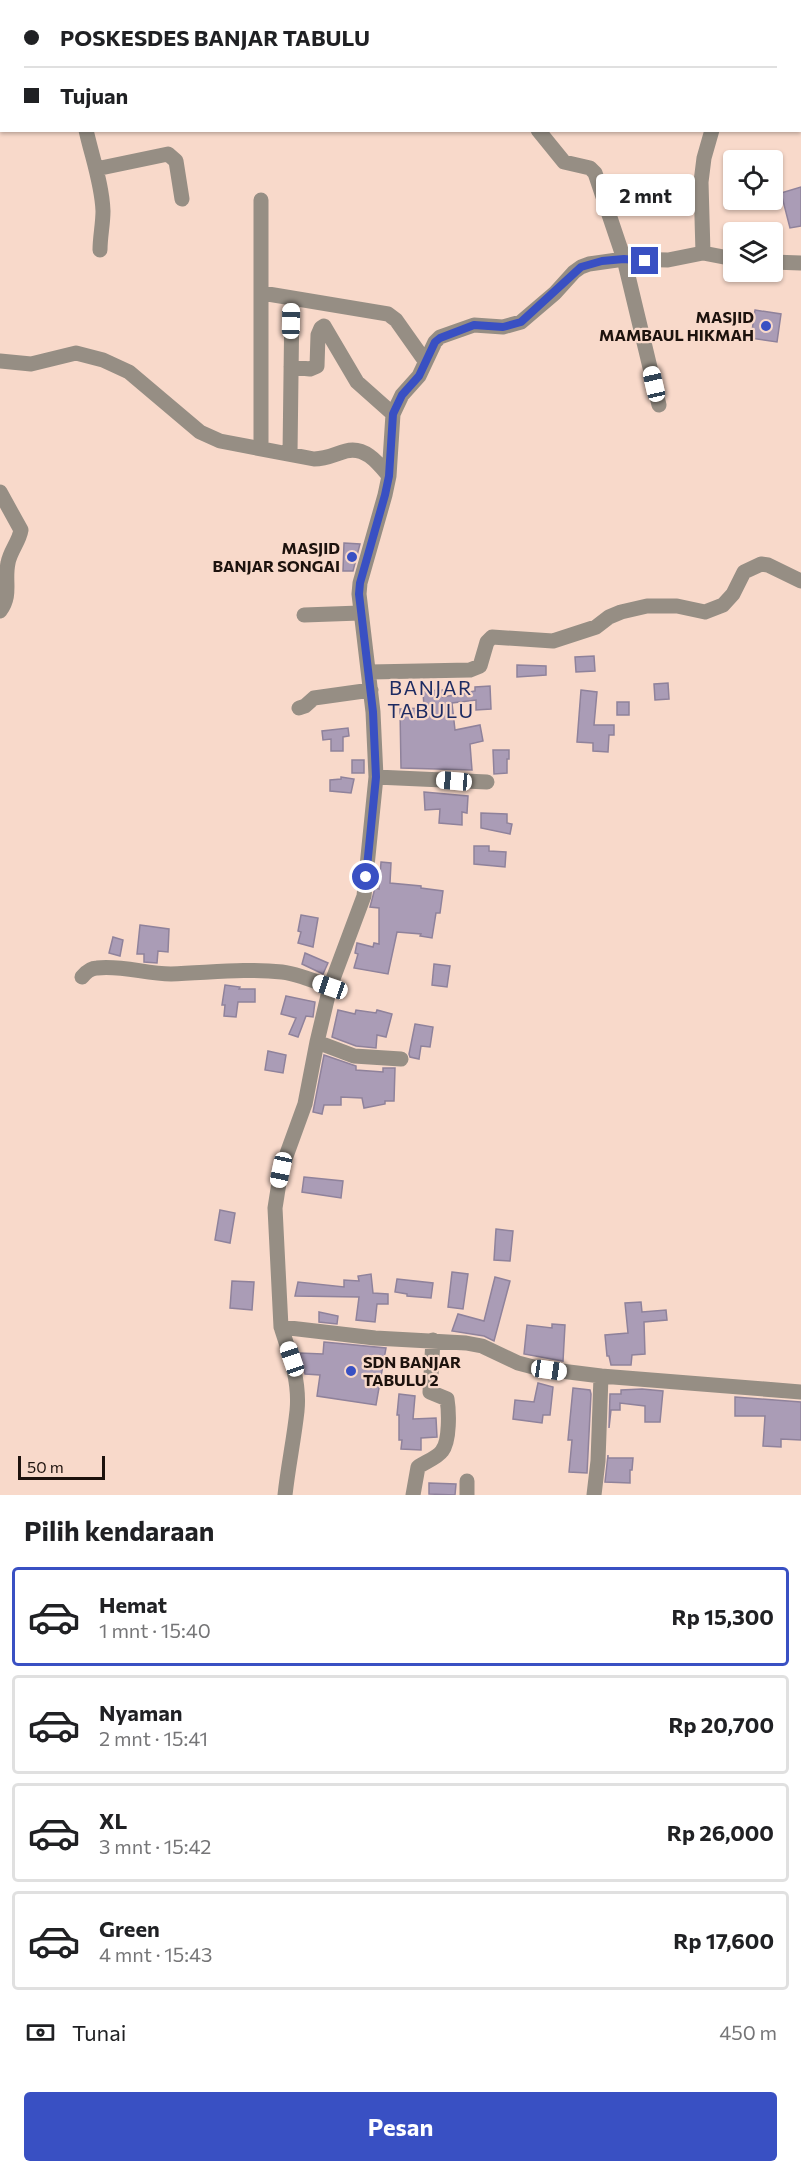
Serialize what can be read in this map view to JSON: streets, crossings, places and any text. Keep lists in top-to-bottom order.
{
  "districts": ["BANJAR TABULU"],
  "places": ["MASJID MAMBAUL HIKMAH", "MASJID BANJAR SONGAI", "SDN BANJAR TABULU 2"],
  "scale_bar": "50 m",
  "page": {
    "banner": ["POSKESDES BANJAR TABULU", "Tujuan"],
    "bubble": "2 mnt",
    "scale": "50 m",
    "heading": "Pilih kendaraan",
    "list": [
      {
        "name": "Hemat",
        "note": "1 mnt · 15:40",
        "value": "Rp 15,300"
      },
      {
        "name": "Nyaman",
        "note": "2 mnt · 15:41",
        "value": "Rp 20,700"
      },
      {
        "name": "XL",
        "note": "3 mnt · 15:42",
        "value": "Rp 26,000"
      },
      {
        "name": "Green",
        "note": "4 mnt · 15:43",
        "value": "Rp 17,600"
      }
    ],
    "pay": ["Tunai", "450 m"],
    "buttons": "Pesan"
  }
}
